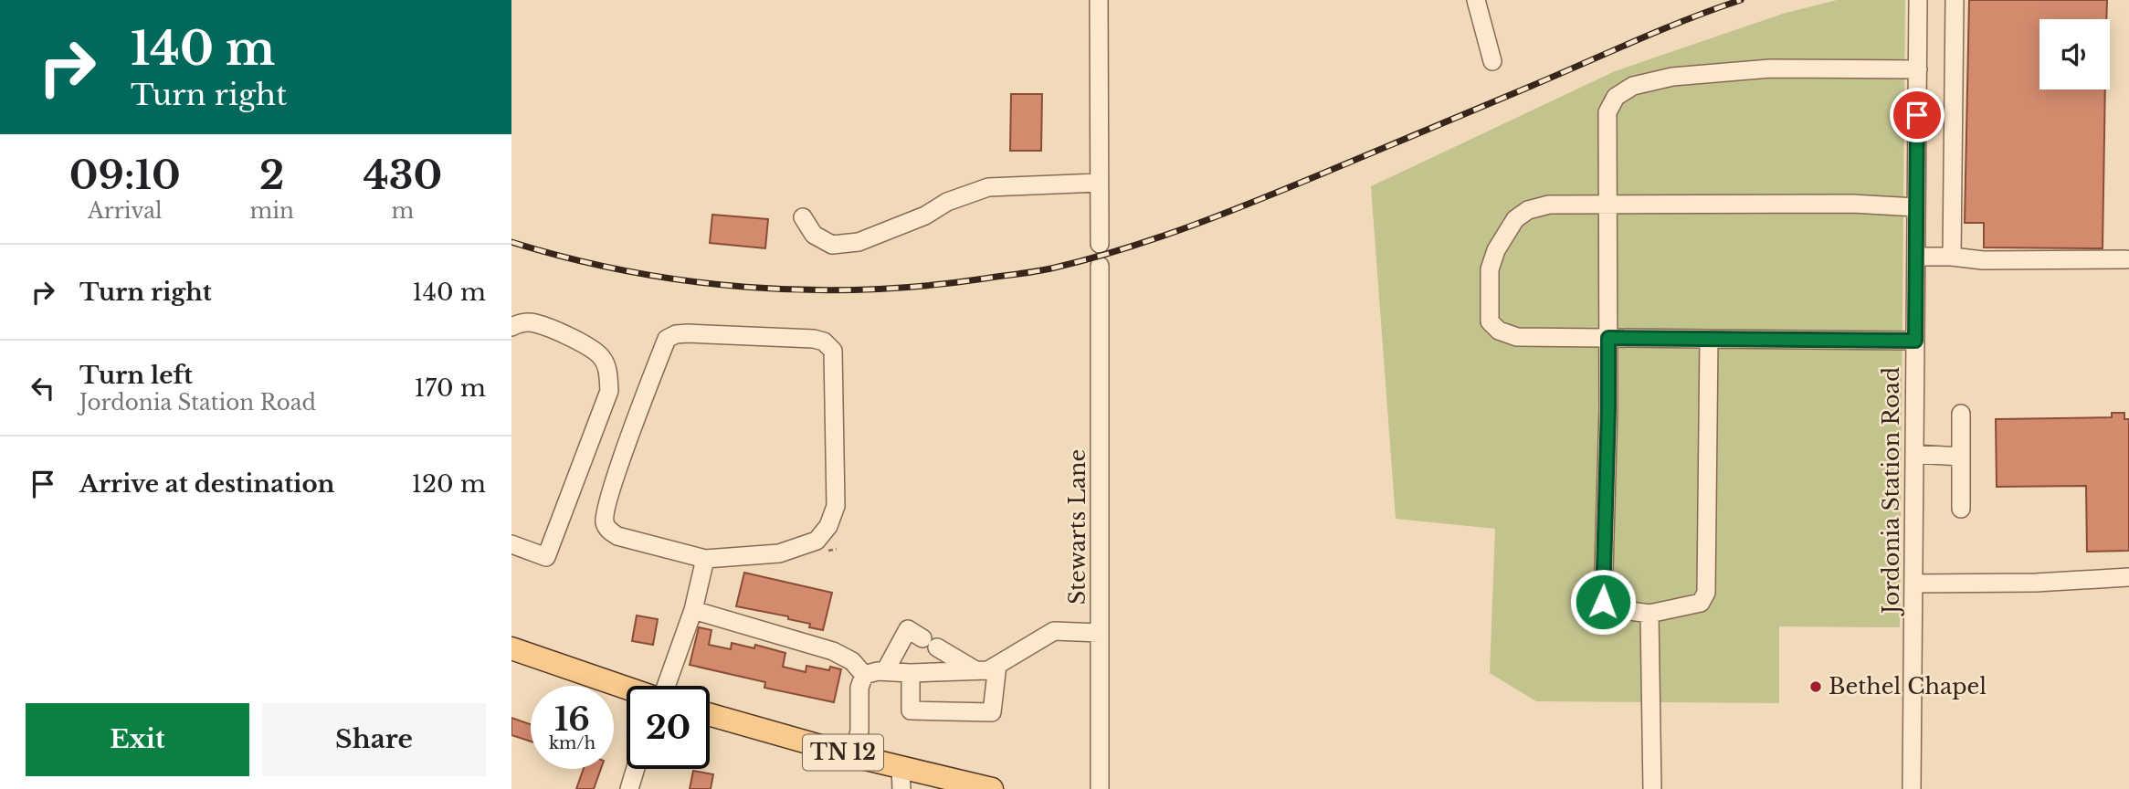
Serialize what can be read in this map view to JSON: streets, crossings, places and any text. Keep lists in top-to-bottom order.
{
  "streets": {
    "main road": ["TN 12"],
    "street": ["Jordonia Station Road", "Stewarts Lane"]
  },
  "places": ["Bethel Chapel"],
  "page": {
    "turn": ["140 m", "Turn right"],
    "eta": [
      "09:10",
      "Arrival",
      "2",
      "min",
      "430",
      "m"
    ],
    "list": [
      {
        "name": "Turn right",
        "value": "140 m"
      },
      {
        "name": "Turn left",
        "note": "Jordonia Station Road",
        "value": "170 m"
      },
      {
        "name": "Arrive at destination",
        "value": "120 m"
      }
    ],
    "speed": "16 km/h",
    "limit": "20",
    "buttons": ["Exit", "Share"]
  }
}
